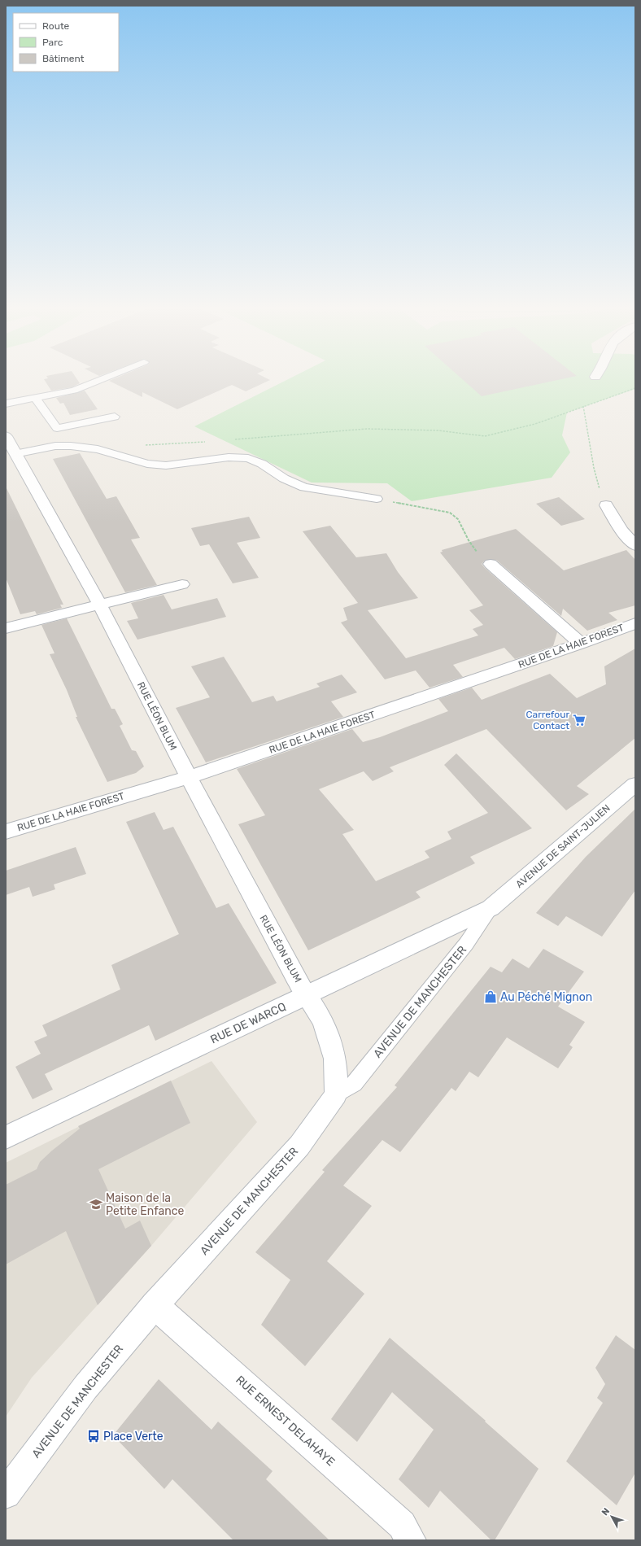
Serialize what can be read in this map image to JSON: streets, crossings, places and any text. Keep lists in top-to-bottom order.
{
  "streets": {
    "street": [
      "RUE DE LA HAIE FOREST",
      "RUE LÉON BLUM",
      "AVENUE DE SAINT-JULIEN",
      "AVENUE DE MANCHESTER",
      "RUE DE WARCQ",
      "RUE ERNEST DELAHAYE"
    ]
  },
  "crossings": [
    ["RUE DE LA HAIE FOREST", "RUE LÉON BLUM"],
    ["RUE LÉON BLUM", "AVENUE DE MANCHESTER"],
    ["RUE LÉON BLUM", "RUE DE WARCQ"],
    ["AVENUE DE SAINT-JULIEN", "AVENUE DE MANCHESTER"],
    ["AVENUE DE SAINT-JULIEN", "RUE DE WARCQ"],
    ["AVENUE DE MANCHESTER", "RUE DE WARCQ"],
    ["AVENUE DE MANCHESTER", "RUE ERNEST DELAHAYE"]
  ],
  "places": {
    "supermarket": ["Carrefour Contact"],
    "shop": ["Au Péché Mignon"],
    "school or university": ["Maison de la Petite Enfance"],
    "bus stop": ["Place Verte"]
  },
  "legend": ["Route", "Parc", "Bâtiment"],
  "north": "top left"
}
